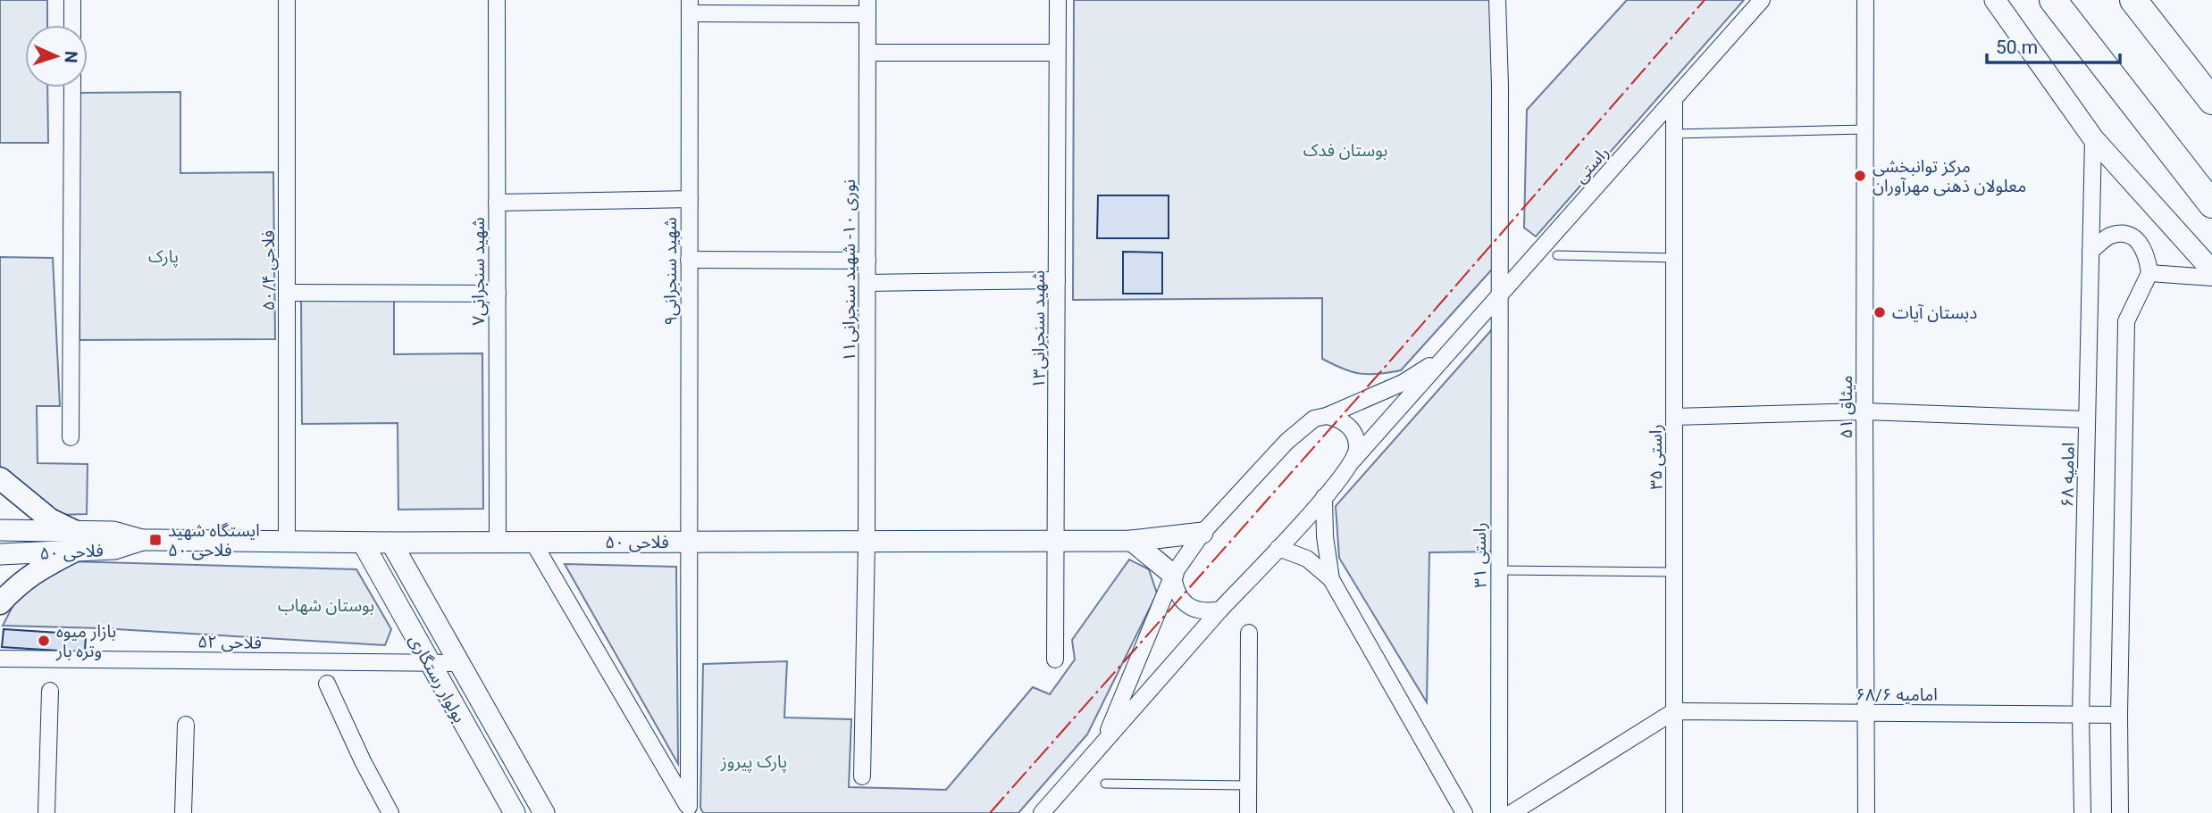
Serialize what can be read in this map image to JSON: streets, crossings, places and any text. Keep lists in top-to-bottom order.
{
  "streets": {
    "street": [
      "راستی",
      "فلاحی ۵۰/۴",
      "نوری ۱۰- شهید سنجرانی۱۱",
      "شهید سنجرانی۷",
      "شهید سنجرانی۹",
      "شهید سنجرانی۱۳",
      "میثاق ۵۱",
      "راستی ۳۵",
      "امامیه ۶۸",
      "فلاحی ۵۰",
      "راستی ۳۱",
      "فلاحی ۵۲",
      "بولوار رستگاری",
      "امامیه ۶۸/۶"
    ]
  },
  "crossings": [
    ["راستی", "راستی ۳۵"],
    ["راستی", "فلاحی ۵۰"],
    ["راستی", "راستی ۳۱"],
    ["فلاحی ۵۰/۴", "فلاحی ۵۰"],
    ["نوری ۱۰- شهید سنجرانی۱۱", "فلاحی ۵۰"],
    ["شهید سنجرانی۷", "فلاحی ۵۰"],
    ["شهید سنجرانی۹", "فلاحی ۵۰"],
    ["شهید سنجرانی۱۳", "فلاحی ۵۰"],
    ["میثاق ۵۱", "امامیه ۶۸/۶"],
    ["راستی ۳۵", "امامیه ۶۸/۶"],
    ["امامیه ۶۸", "امامیه ۶۸/۶"],
    ["فلاحی ۵۰", "بولوار رستگاری"],
    ["فلاحی ۵۲", "بولوار رستگاری"]
  ],
  "parks": [
    "بوستان فدک",
    "پارک",
    "بوستان شهاب",
    "پارک پیروز"
  ],
  "places": {
    "other": ["مرکز توانبخشی معلولان ذهنی مهرآوران", "دبستان آیات", "بازار میوه وتره بار"],
    "transit": ["ایستگاه شهید فلاحی ۵۰"]
  },
  "scale_bar": "50 m",
  "north": "right"
}
